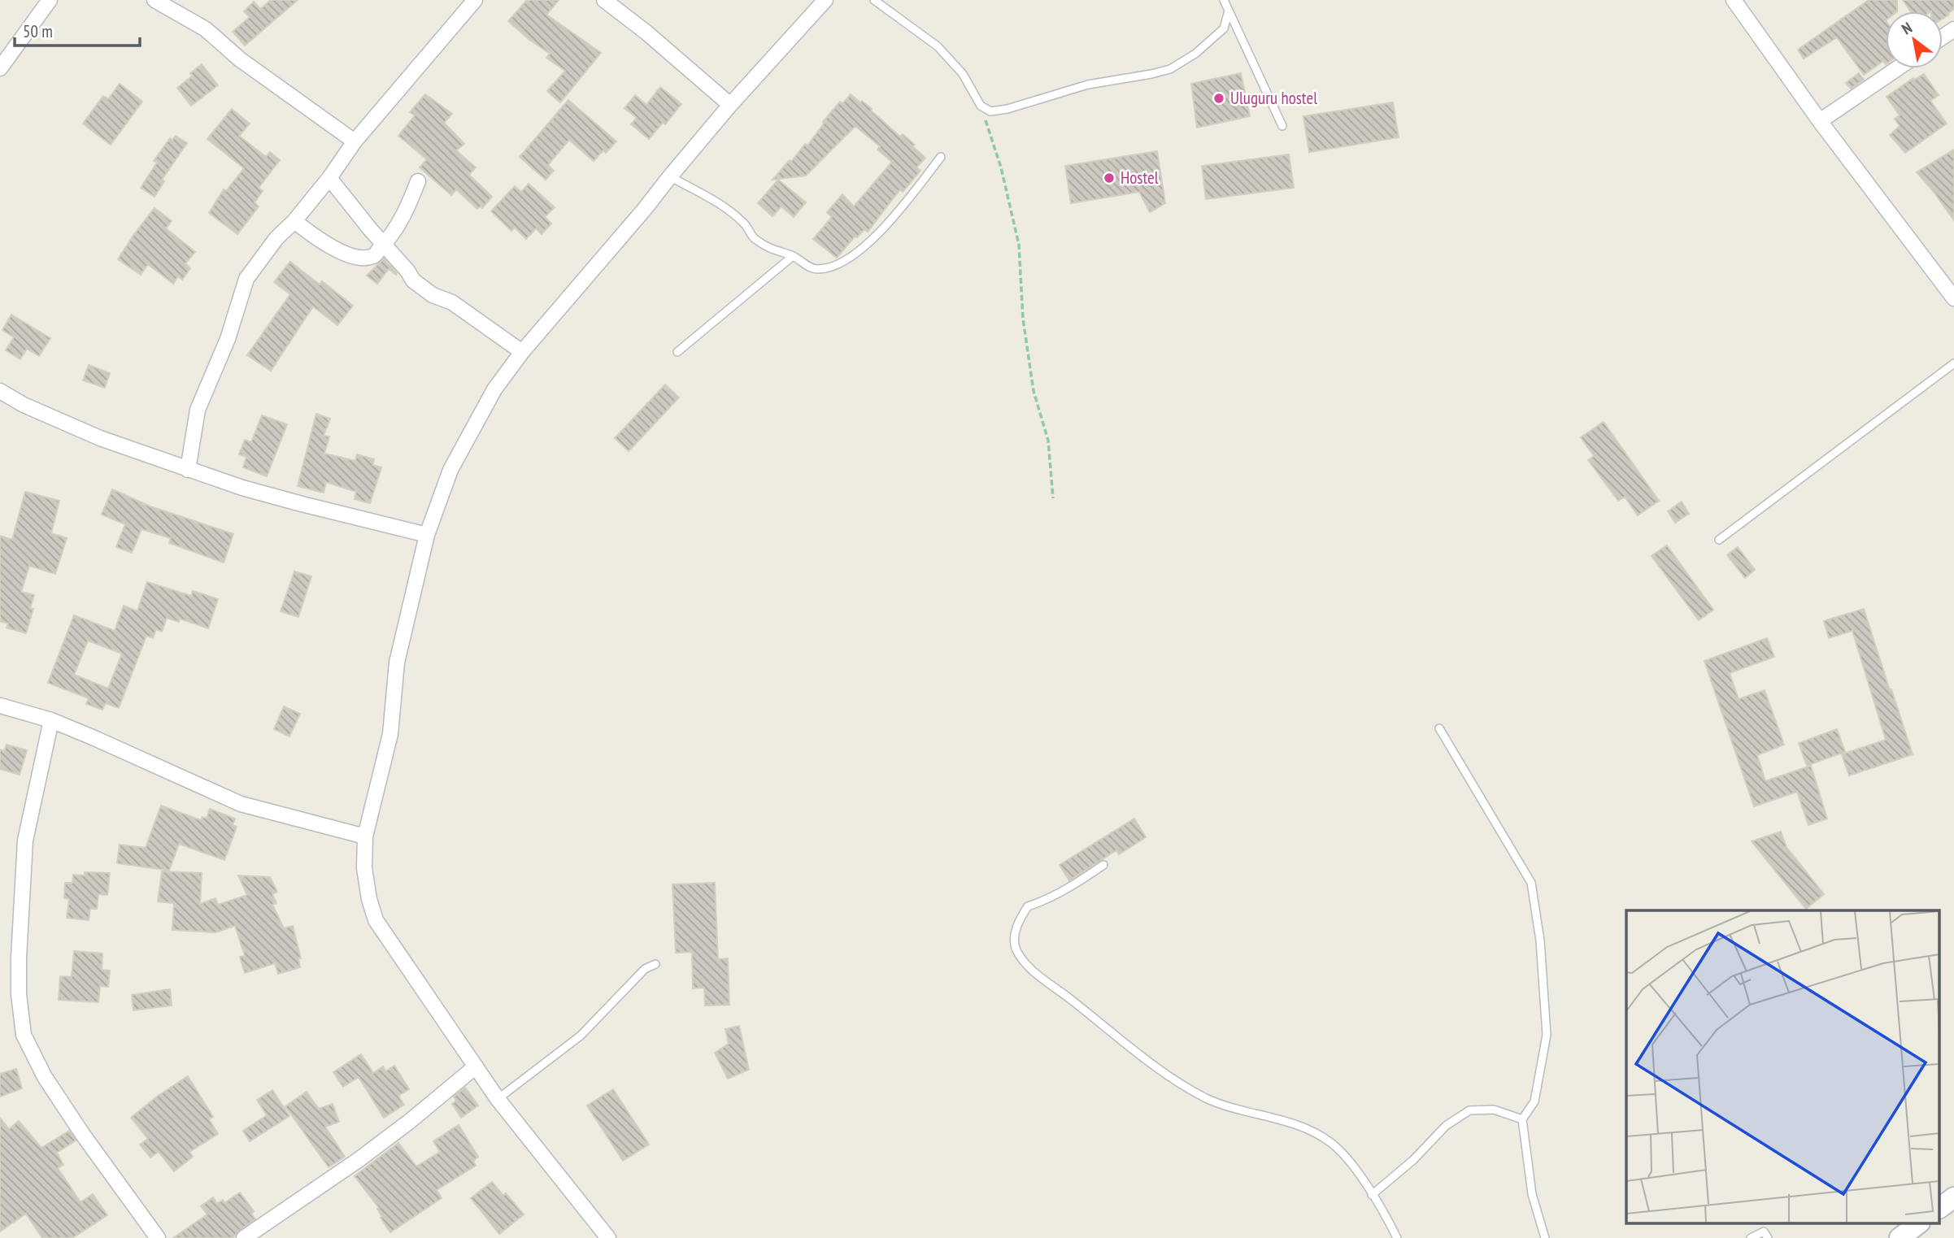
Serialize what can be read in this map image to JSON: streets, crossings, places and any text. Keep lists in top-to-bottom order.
{
  "places": ["Uluguru hostel", "Hostel"],
  "scale_bar": "50 m",
  "north": "top left"
}
